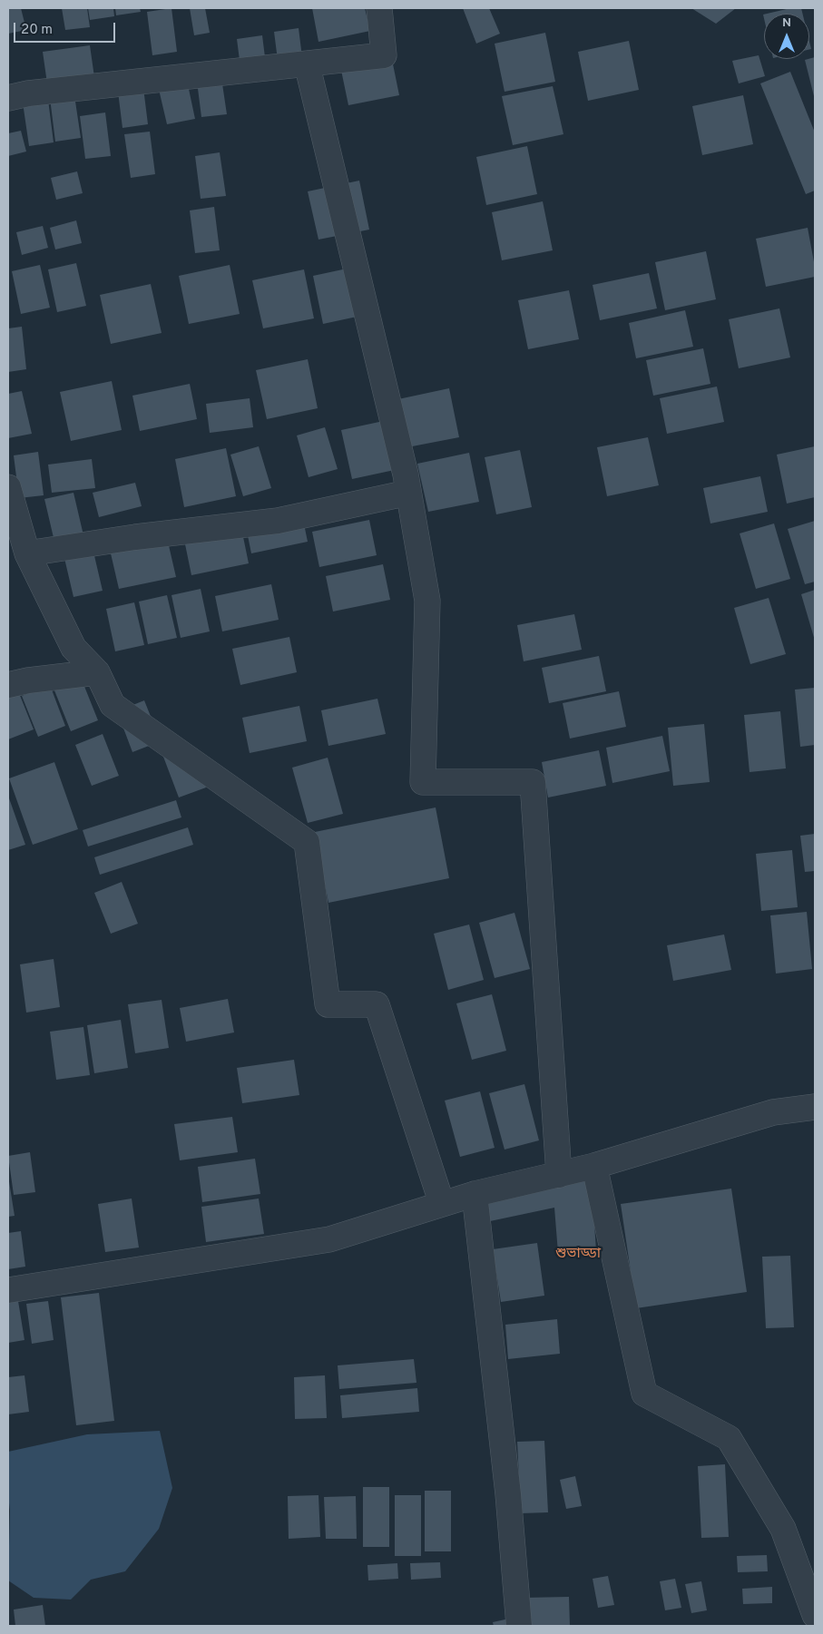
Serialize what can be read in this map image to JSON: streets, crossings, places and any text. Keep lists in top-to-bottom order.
{
  "districts": ["শুভাড্ডা"],
  "scale_bar": "20 m",
  "north": "top"
}
